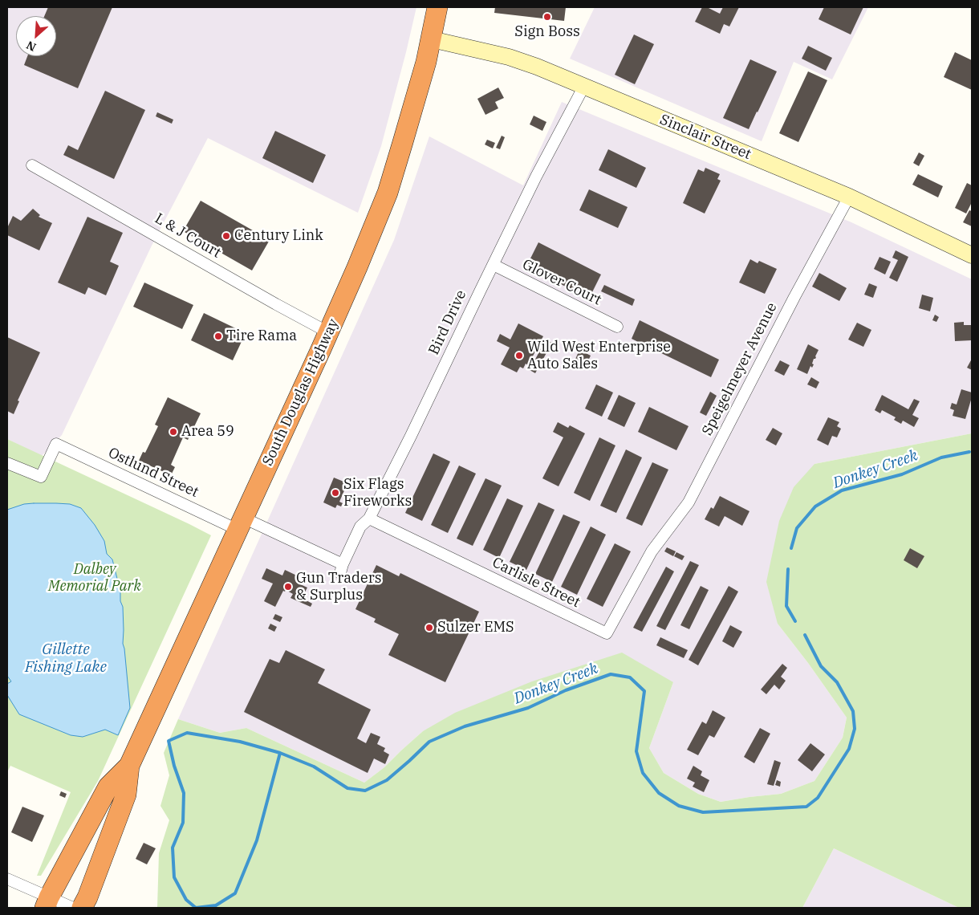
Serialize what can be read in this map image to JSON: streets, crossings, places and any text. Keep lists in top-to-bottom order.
{
  "streets": {
    "highway": ["South Douglas Highway"],
    "street": [
      "Sinclair Street",
      "L & J Court",
      "Glover Court",
      "Bird Drive",
      "Speigelmeyer Avenue",
      "Ostlund Street",
      "Carlisle Street"
    ]
  },
  "crossings": [
    ["Sinclair Street", "Bird Drive"],
    ["Sinclair Street", "Speigelmeyer Avenue"],
    ["Sinclair Street", "South Douglas Highway"],
    ["L & J Court", "South Douglas Highway"],
    ["Glover Court", "Bird Drive"],
    ["Bird Drive", "South Douglas Highway"],
    ["Bird Drive", "Ostlund Street"],
    ["Bird Drive", "Carlisle Street"],
    ["Speigelmeyer Avenue", "Carlisle Street"],
    ["South Douglas Highway", "Ostlund Street"]
  ],
  "water": ["Donkey Creek", "Gillette Fishing Lake"],
  "parks": ["Dalbey Memorial Park"],
  "places": [
    "Sign Boss",
    "Century Link",
    "Tire Rama",
    "Wild West Enterprise Auto Sales",
    "Area 59",
    "Six Flags Fireworks",
    "Gun Traders & Surplus",
    "Sulzer EMS"
  ],
  "north": "bottom left"
}
